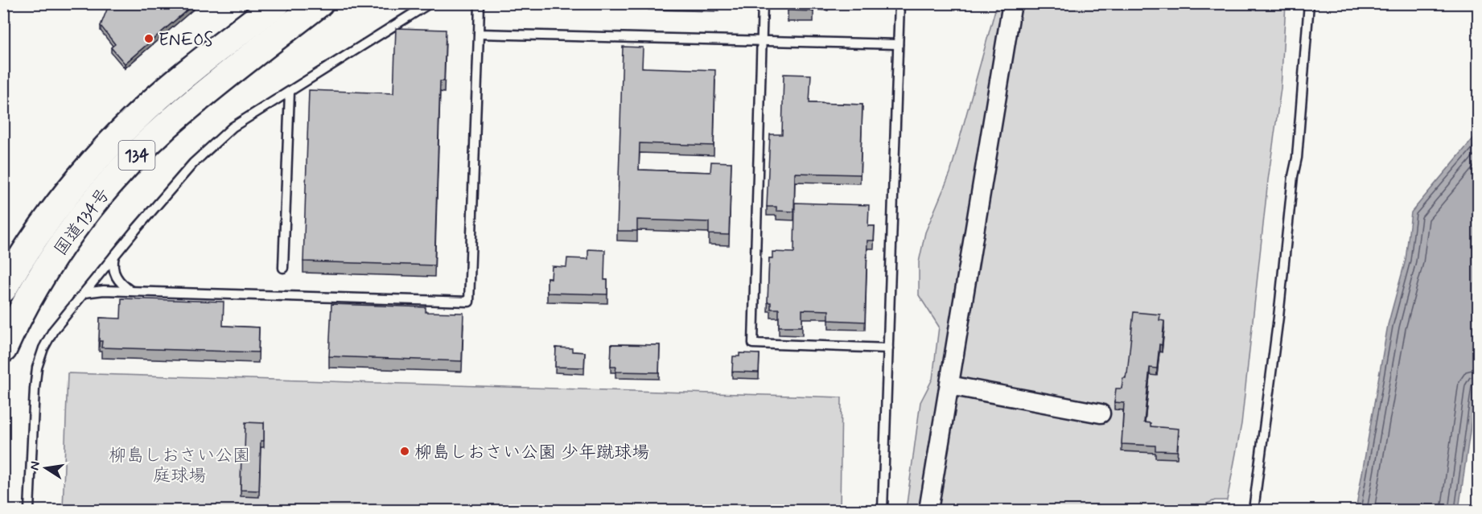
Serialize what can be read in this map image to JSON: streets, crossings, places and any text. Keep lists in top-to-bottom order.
{
  "streets": {
    "highway": ["134", "国道134号"]
  },
  "parks": ["柳島しおさい公園 庭球場"],
  "places": ["ENEOS", "柳島しおさい公園 少年蹴球場"],
  "north": "left"
}
